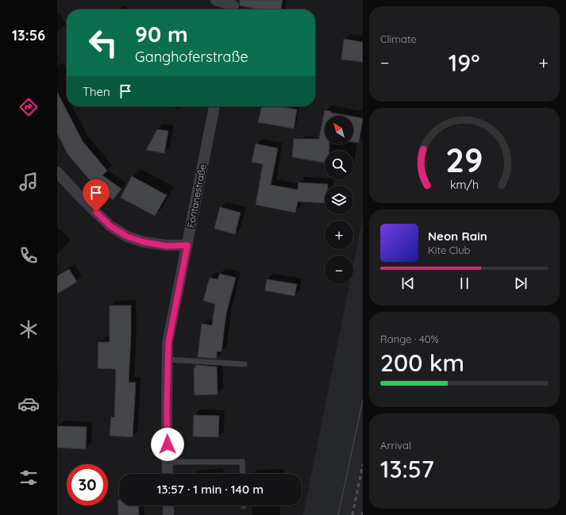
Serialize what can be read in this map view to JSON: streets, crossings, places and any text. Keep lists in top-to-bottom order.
{
  "streets": {
    "street": ["Fontanestraße"]
  },
  "north": "top left",
  "page": {
    "tabs": "13:56",
    "tile": [
      "Climate",
      ["Range · 40%", "200 km"],
      ["Arrival", "13:57"]
    ],
    "turn": ["90 m", "Ganghoferstraße"],
    "heat": ["−", "19°", "+"],
    "then": "Then",
    "map_buttons": ["+", "−"],
    "song": ["Neon Rain", "Kite Club"],
    "limit": "30",
    "trip": "13:57 · 1 min · 140 m",
    "gauge": ["29", "km/h"]
  }
}
